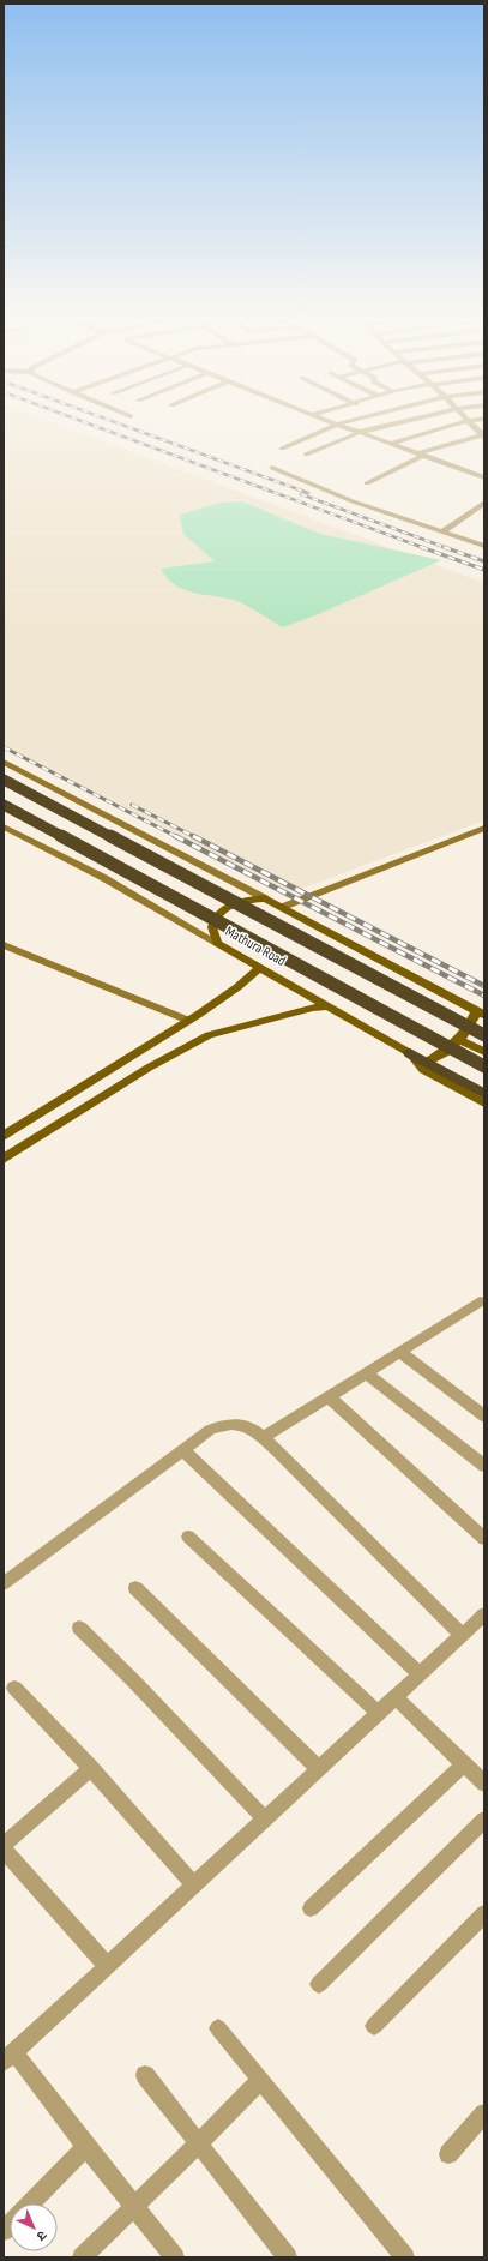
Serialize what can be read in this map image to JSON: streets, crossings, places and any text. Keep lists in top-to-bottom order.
{
  "streets": {
    "highway": ["Mathura Road"]
  },
  "north": "bottom right"
}
